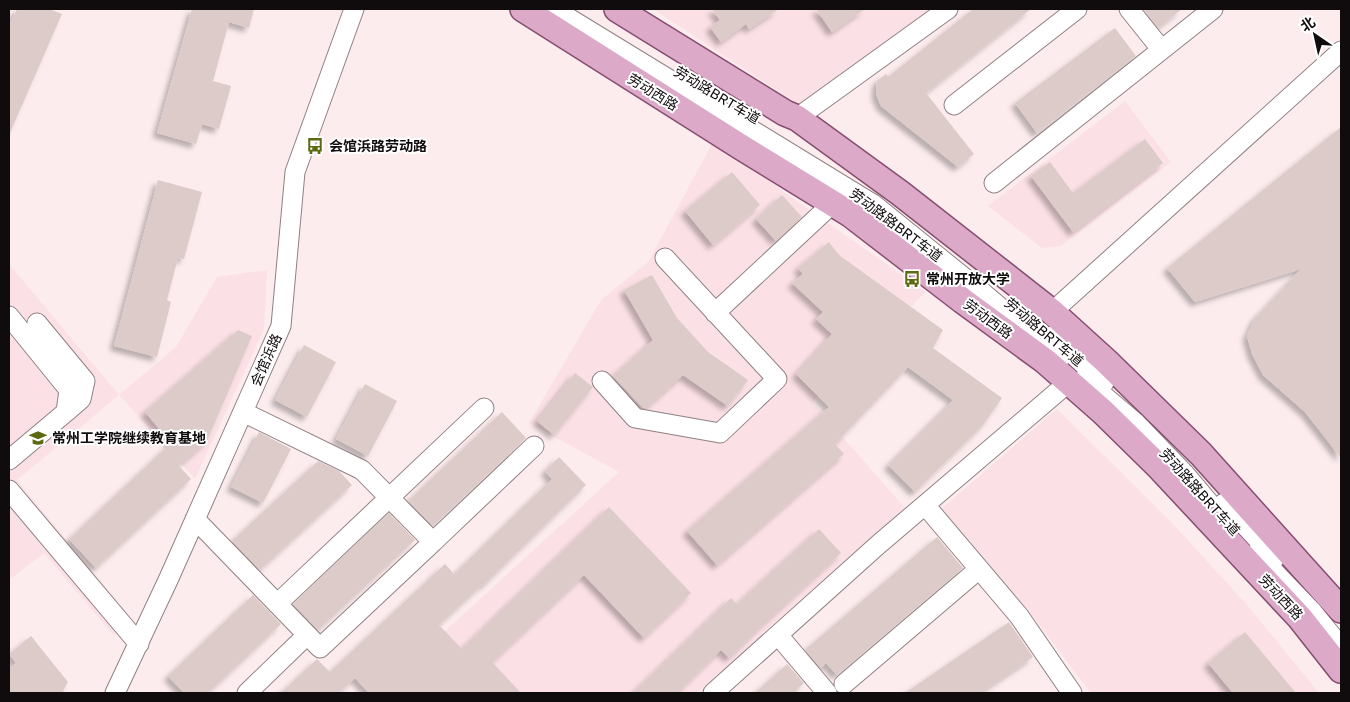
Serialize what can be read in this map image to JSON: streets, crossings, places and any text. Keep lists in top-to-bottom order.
{
  "streets": {
    "main road": ["劳动西路"],
    "street": ["劳动路BRT车道", "劳动路路BRT车道", "会馆浜路"]
  },
  "places": {
    "bus stop": ["会馆浜路劳动路", "常州开放大学"],
    "school or university": ["常州工学院继续教育基地"]
  },
  "north": "top left"
}
